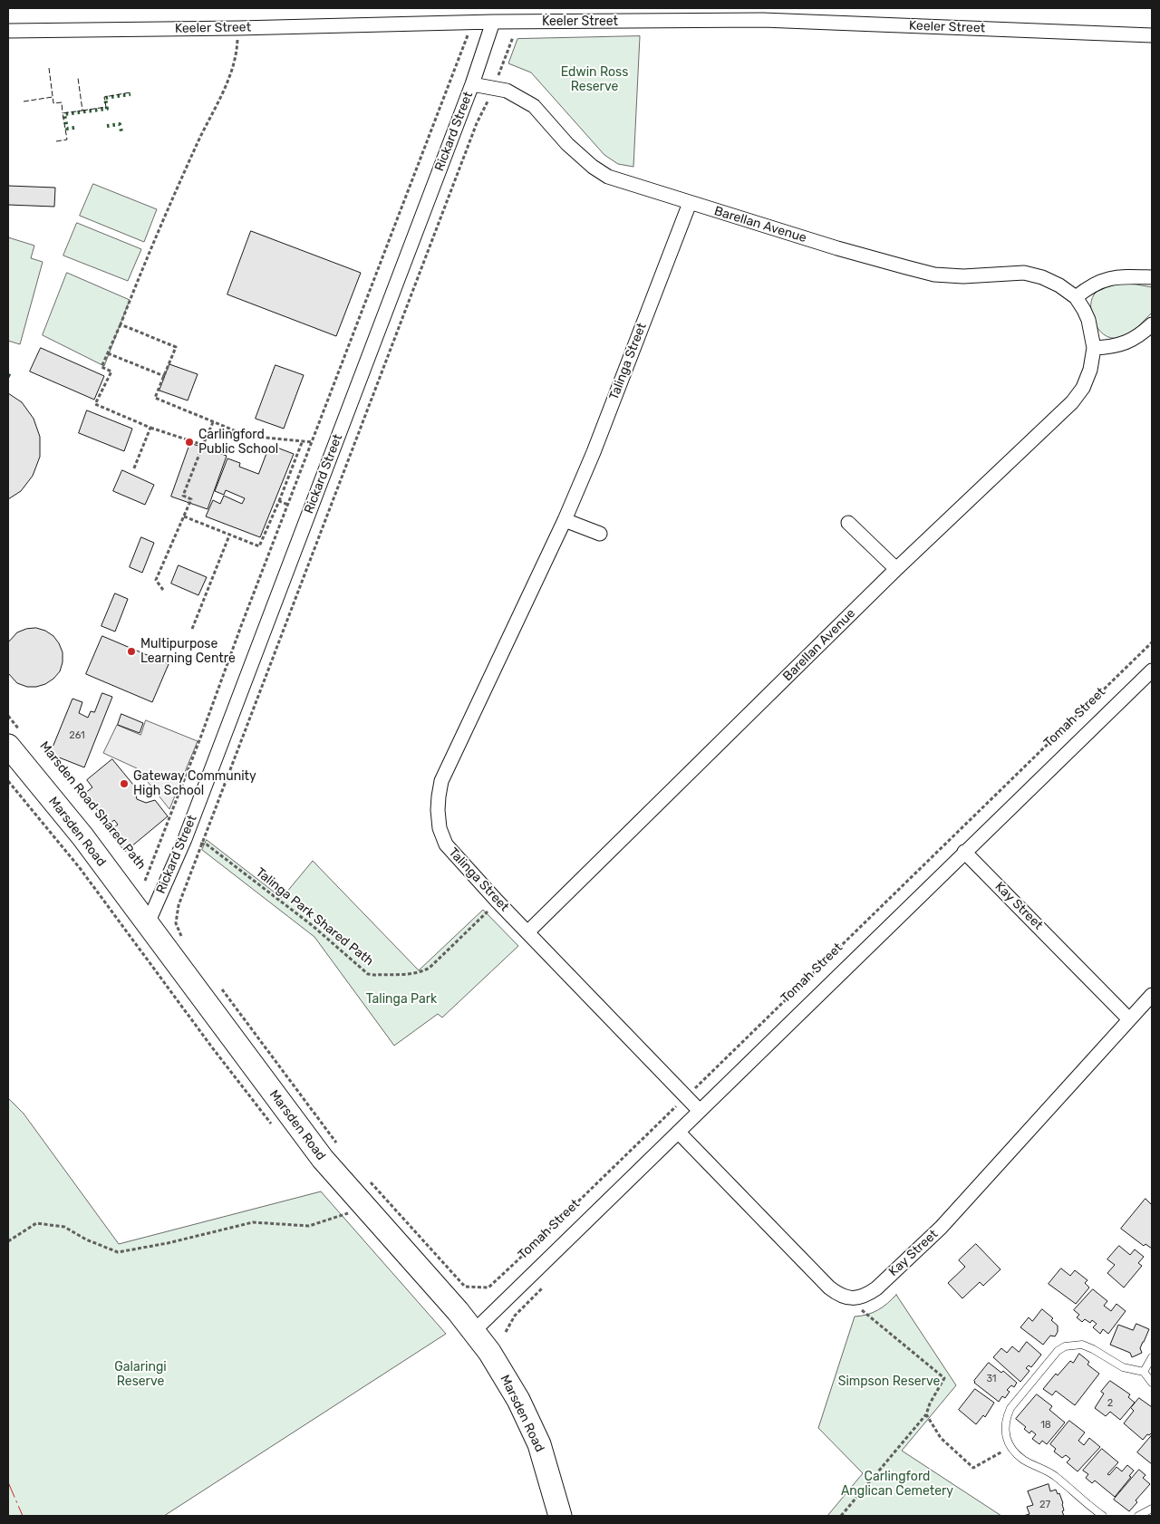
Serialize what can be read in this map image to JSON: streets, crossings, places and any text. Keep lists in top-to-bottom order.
{
  "streets": {
    "highway": ["Marsden Road"],
    "street": [
      "Keeler Street",
      "Rickard Street",
      "Barellan Avenue",
      "Talinga Street",
      "Tomah Street",
      "Kay Street"
    ],
    "path": ["Marsden Road Shared Path", "Talinga Park Shared Path"]
  },
  "crossings": [
    ["Keeler Street", "Rickard Street"],
    ["Rickard Street", "Barellan Avenue"],
    ["Rickard Street", "Marsden Road Shared Path"],
    ["Rickard Street", "Marsden Road"],
    ["Rickard Street", "Talinga Park Shared Path"],
    ["Barellan Avenue", "Talinga Street"],
    ["Talinga Street", "Tomah Street"],
    ["Tomah Street", "Marsden Road"],
    ["Tomah Street", "Kay Street"]
  ],
  "parks": [
    "Edwin Ross Reserve",
    "Talinga Park",
    "Galaringi Reserve",
    "Simpson Reserve",
    "Carlingford Anglican Cemetery"
  ],
  "places": ["Carlingford Public School", "Multipurpose Learning Centre", "Gateway Community High School"],
  "house_numbers": [
    "261",
    "31",
    "2",
    "18",
    "27"
  ]
}
